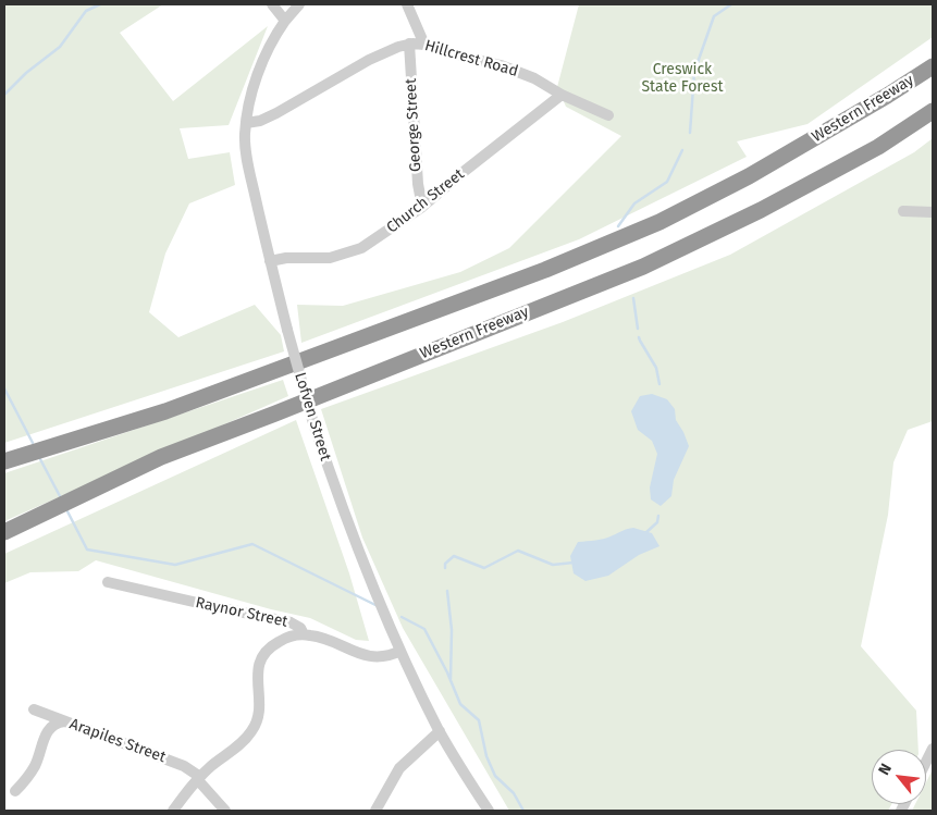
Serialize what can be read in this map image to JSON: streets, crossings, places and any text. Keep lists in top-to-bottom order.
{
  "streets": {
    "highway": ["Western Freeway"],
    "street": [
      "Hillcrest Road",
      "George Street",
      "Church Street",
      "Lofven Street",
      "Raynor Street",
      "Arapiles Street"
    ]
  },
  "crossings": [
    ["Hillcrest Road", "George Street"],
    ["Hillcrest Road", "Church Street"],
    ["Hillcrest Road", "Lofven Street"],
    ["George Street", "Church Street"],
    ["Church Street", "Lofven Street"],
    ["Lofven Street", "Raynor Street"]
  ],
  "parks": ["Creswick State Forest"],
  "north": "top left"
}
